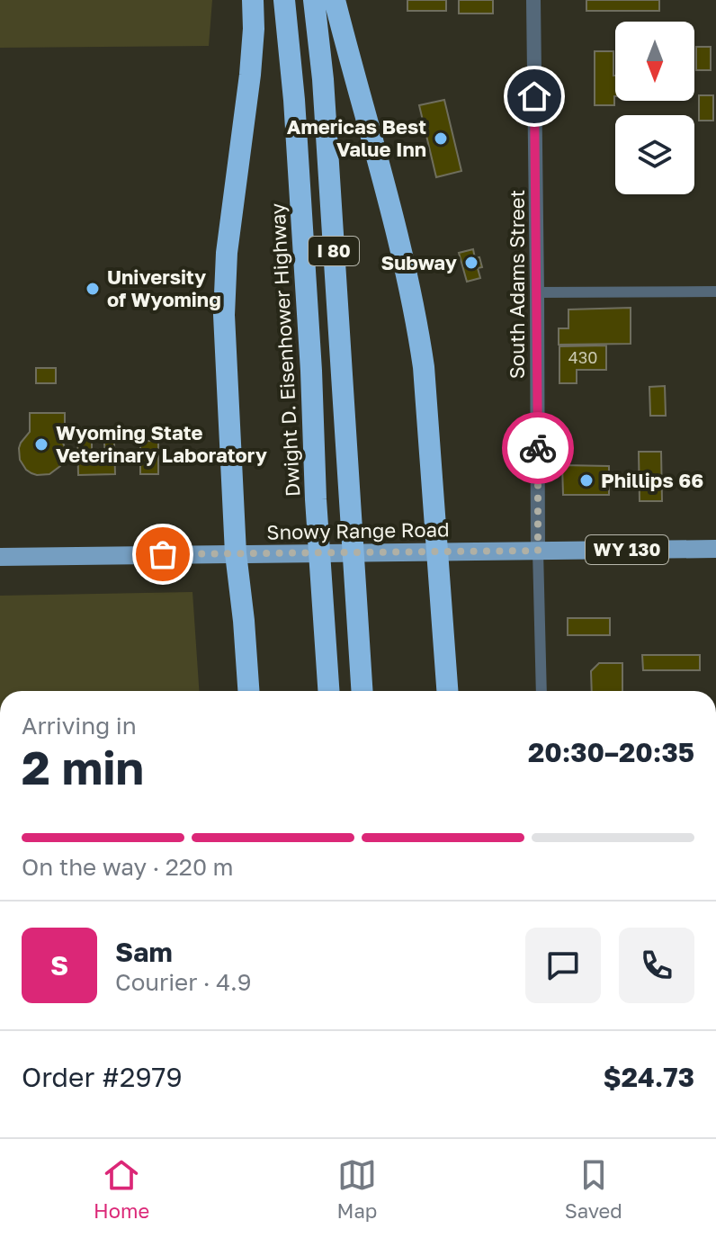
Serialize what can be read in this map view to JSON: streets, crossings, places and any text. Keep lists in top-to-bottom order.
{
  "streets": {
    "highway": ["I 80", "Dwight D. Eisenhower Highway"],
    "main road": ["Snowy Range Road", "WY 130"],
    "street": ["South Adams Street"]
  },
  "crossings": [
    ["South Adams Street", "Snowy Range Road"]
  ],
  "places": [
    "Americas Best Value Inn",
    "Subway",
    "University of Wyoming",
    "Wyoming State Veterinary Laboratory",
    "Phillips 66"
  ],
  "house_numbers": ["430"],
  "north": "bottom",
  "page": {
    "heading": ["2 min", "Arriving in", "20:30–20:35"],
    "panel": [
      "Sam",
      "Courier · 4.9",
      "Order #2979",
      "$24.73"
    ],
    "bar": "On the way · 220 m",
    "round": "S",
    "tabs": ["Home", "Map", "Saved"]
  }
}
